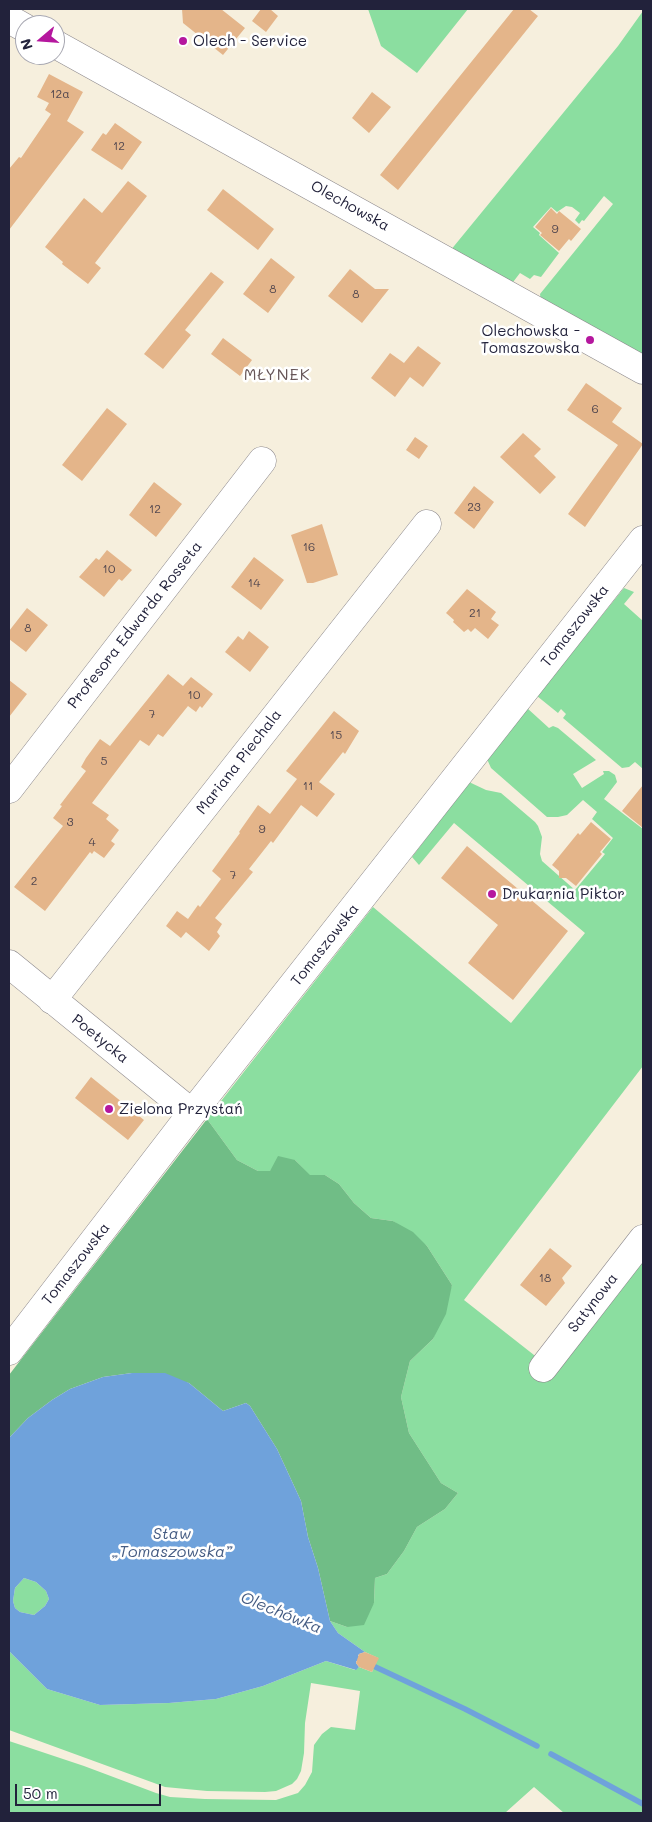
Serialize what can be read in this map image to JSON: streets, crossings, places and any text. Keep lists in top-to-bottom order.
{
  "streets": {
    "street": [
      "Olechowska",
      "Profesora Edwarda Rosseta",
      "Tomaszowska",
      "Mariana Piechala",
      "Poetycka",
      "Satynowa"
    ]
  },
  "crossings": [
    ["Tomaszowska", "Poetycka"],
    ["Mariana Piechala", "Poetycka"]
  ],
  "districts": ["MŁYNEK"],
  "water": ["Staw „Tomaszowska”", "Olechówka"],
  "places": [
    "Olech - Service",
    "Olechowska - Tomaszowska",
    "Drukarnia Piktor",
    "Zielona Przystań"
  ],
  "house_numbers": [
    "12a",
    "12",
    "9",
    "8",
    "8",
    "6",
    "23",
    "12",
    "16",
    "10",
    "14",
    "21",
    "8",
    "10",
    "7",
    "15",
    "5",
    "11",
    "3",
    "9",
    "4",
    "7",
    "2",
    "18"
  ],
  "scale_bar": "50 m",
  "north": "left"
}
